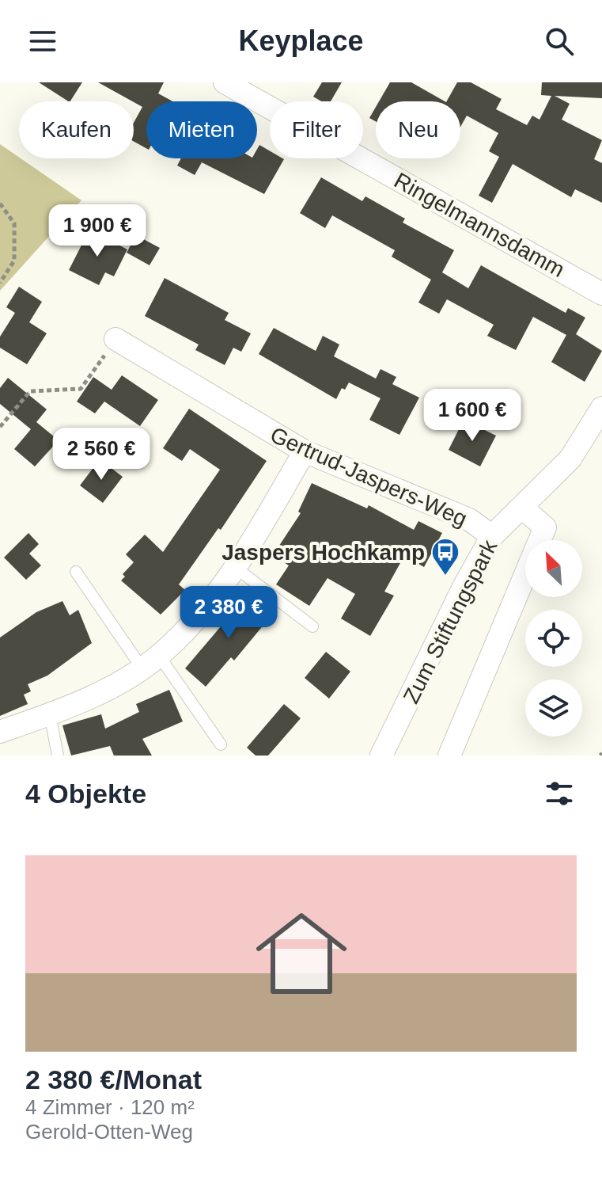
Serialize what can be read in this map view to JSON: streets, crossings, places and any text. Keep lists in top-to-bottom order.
{
  "streets": {
    "street": ["Ringelmannsdamm", "Gertrud-Jaspers-Weg", "Zum Stiftungspark"]
  },
  "crossings": [
    ["Gertrud-Jaspers-Weg", "Zum Stiftungspark"]
  ],
  "places": {
    "bus stop": ["Jaspers Hochkamp"]
  },
  "north": "top left",
  "page": {
    "header": "Keyplace",
    "chip": [
      "Kaufen",
      "Mieten",
      "Filter",
      "Neu"
    ],
    "price": [
      "1 900 €",
      "1 600 €",
      "2 560 €",
      "2 380 €"
    ],
    "heading": "4 Objekte",
    "list": [
      {
        "name": "2 380 €/Monat",
        "note": "4 Zimmer · 120 m² · Gerold-Otten-Weg"
      }
    ]
  }
}
